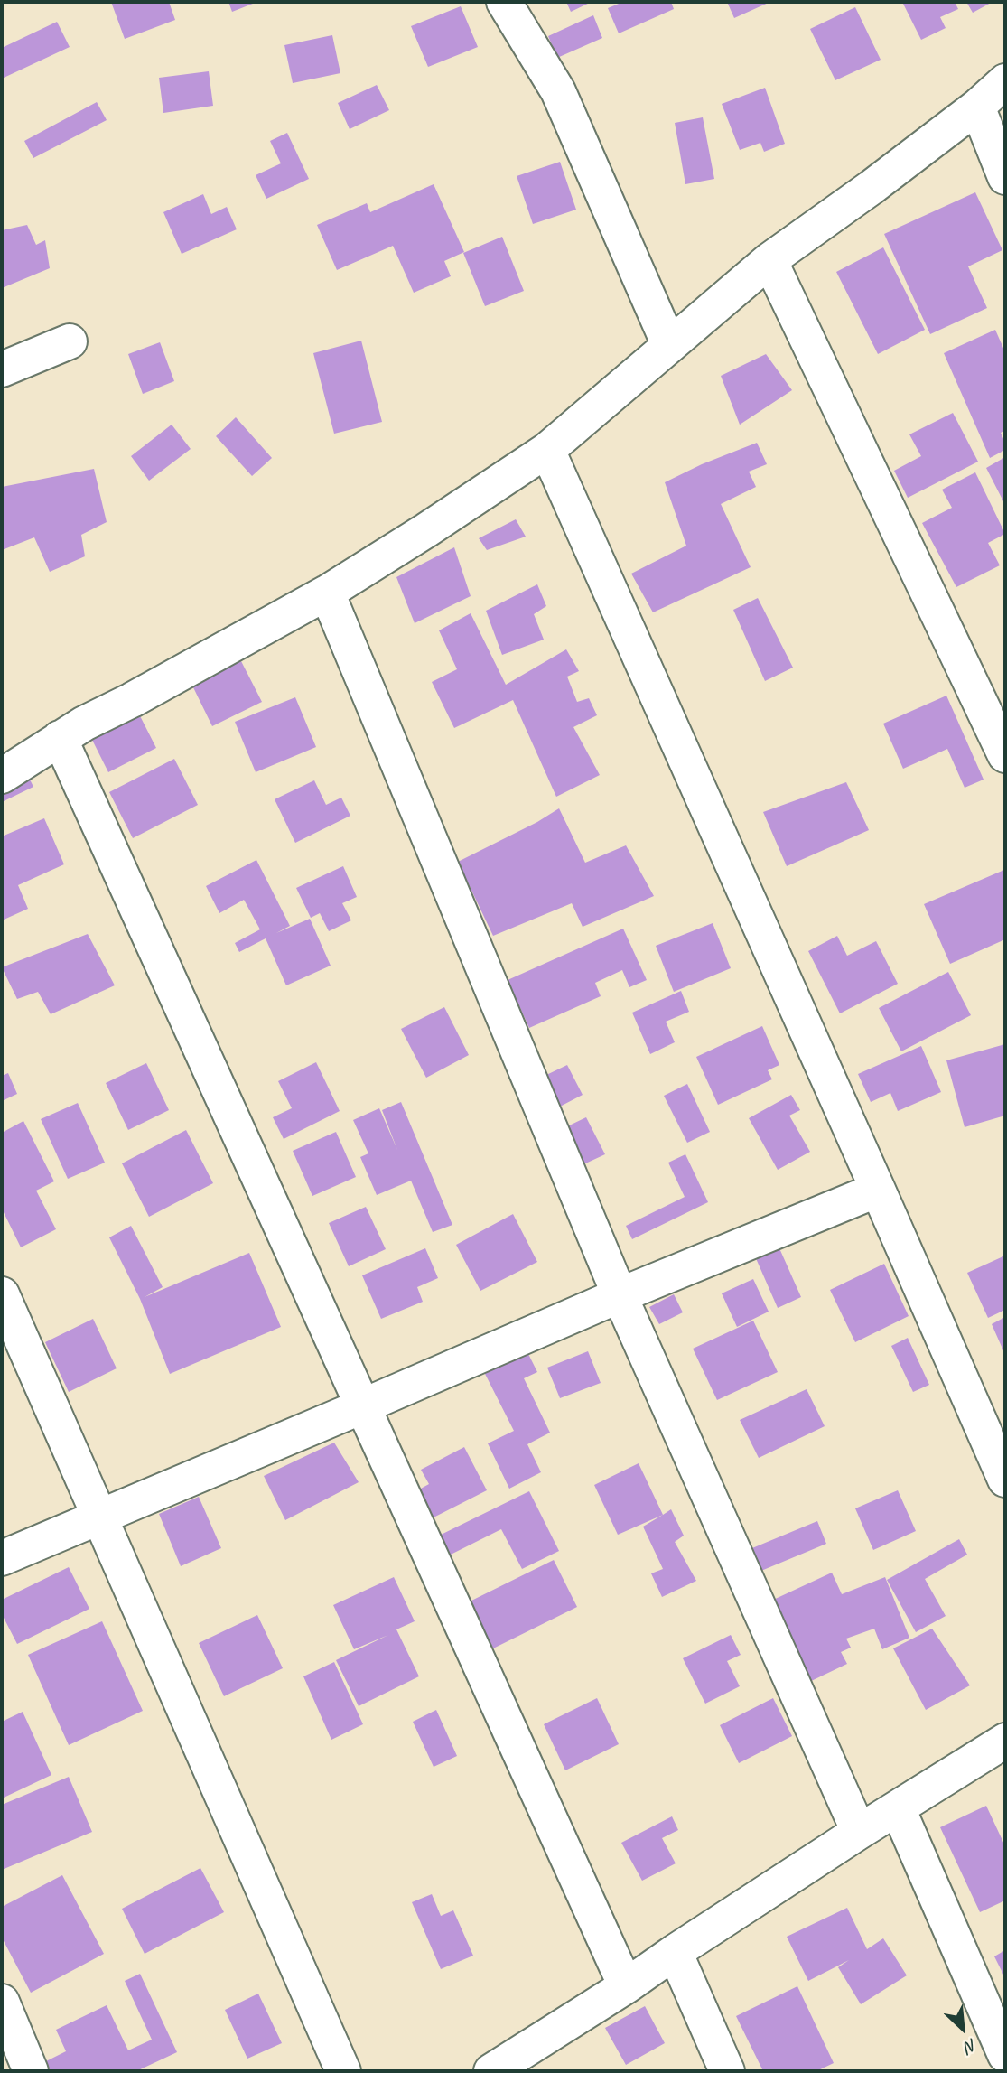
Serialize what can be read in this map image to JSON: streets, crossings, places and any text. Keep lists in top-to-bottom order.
{
  "north": "bottom right"
}
